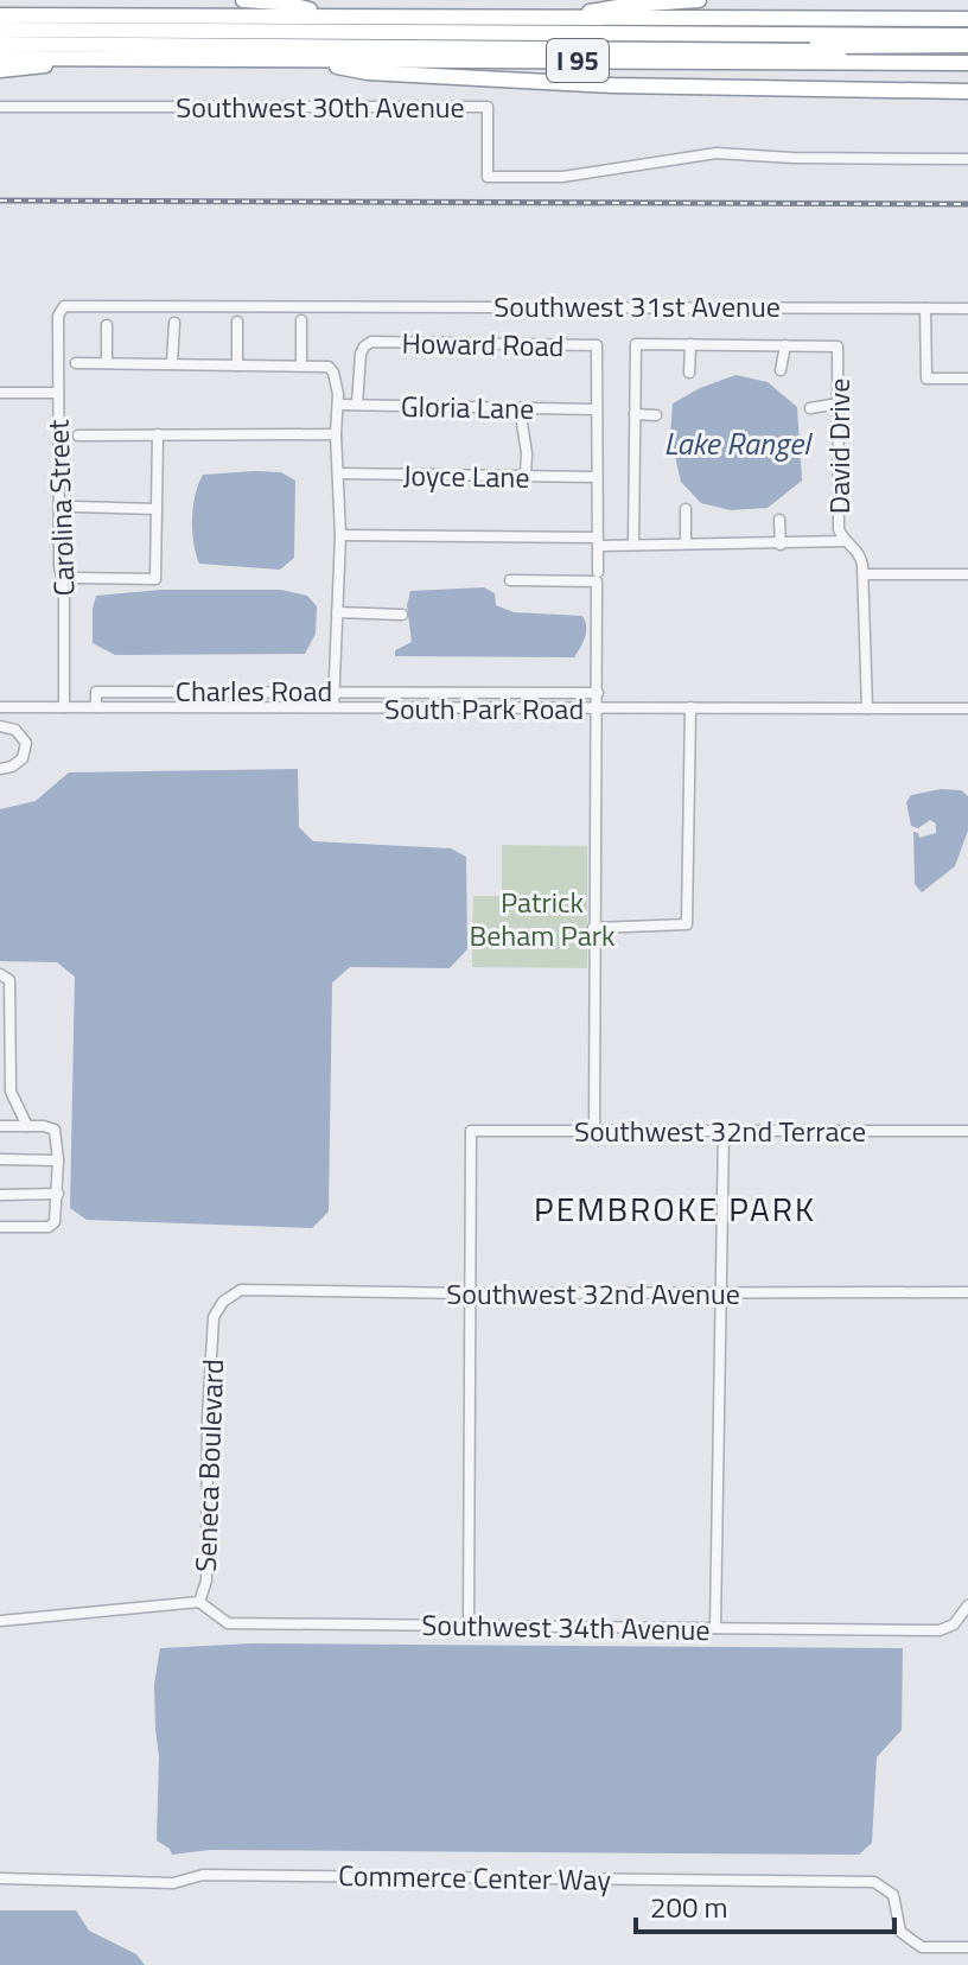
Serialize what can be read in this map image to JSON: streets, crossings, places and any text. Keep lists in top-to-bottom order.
{
  "streets": {
    "highway": ["I 95"],
    "street": [
      "Southwest 30th Avenue",
      "Southwest 31st Avenue",
      "Howard Road",
      "Gloria Lane",
      "David Drive",
      "Joyce Lane",
      "Carolina Street",
      "Charles Road",
      "South Park Road",
      "Southwest 32nd Terrace",
      "Southwest 32nd Avenue",
      "Seneca Boulevard",
      "Southwest 34th Avenue",
      "Commerce Center Way"
    ]
  },
  "crossings": [
    ["Southwest 31st Avenue", "Carolina Street"],
    ["Howard Road", "Gloria Lane"],
    ["David Drive", "South Park Road"],
    ["Carolina Street", "South Park Road"],
    ["Charles Road", "South Park Road"],
    ["Southwest 32nd Terrace", "Southwest 32nd Avenue"],
    ["Southwest 32nd Avenue", "Seneca Boulevard"],
    ["Seneca Boulevard", "Southwest 34th Avenue"]
  ],
  "districts": ["PEMBROKE PARK"],
  "water": ["Lake Rangel"],
  "parks": ["Patrick Beham Park"],
  "scale_bar": "200 m"
}
